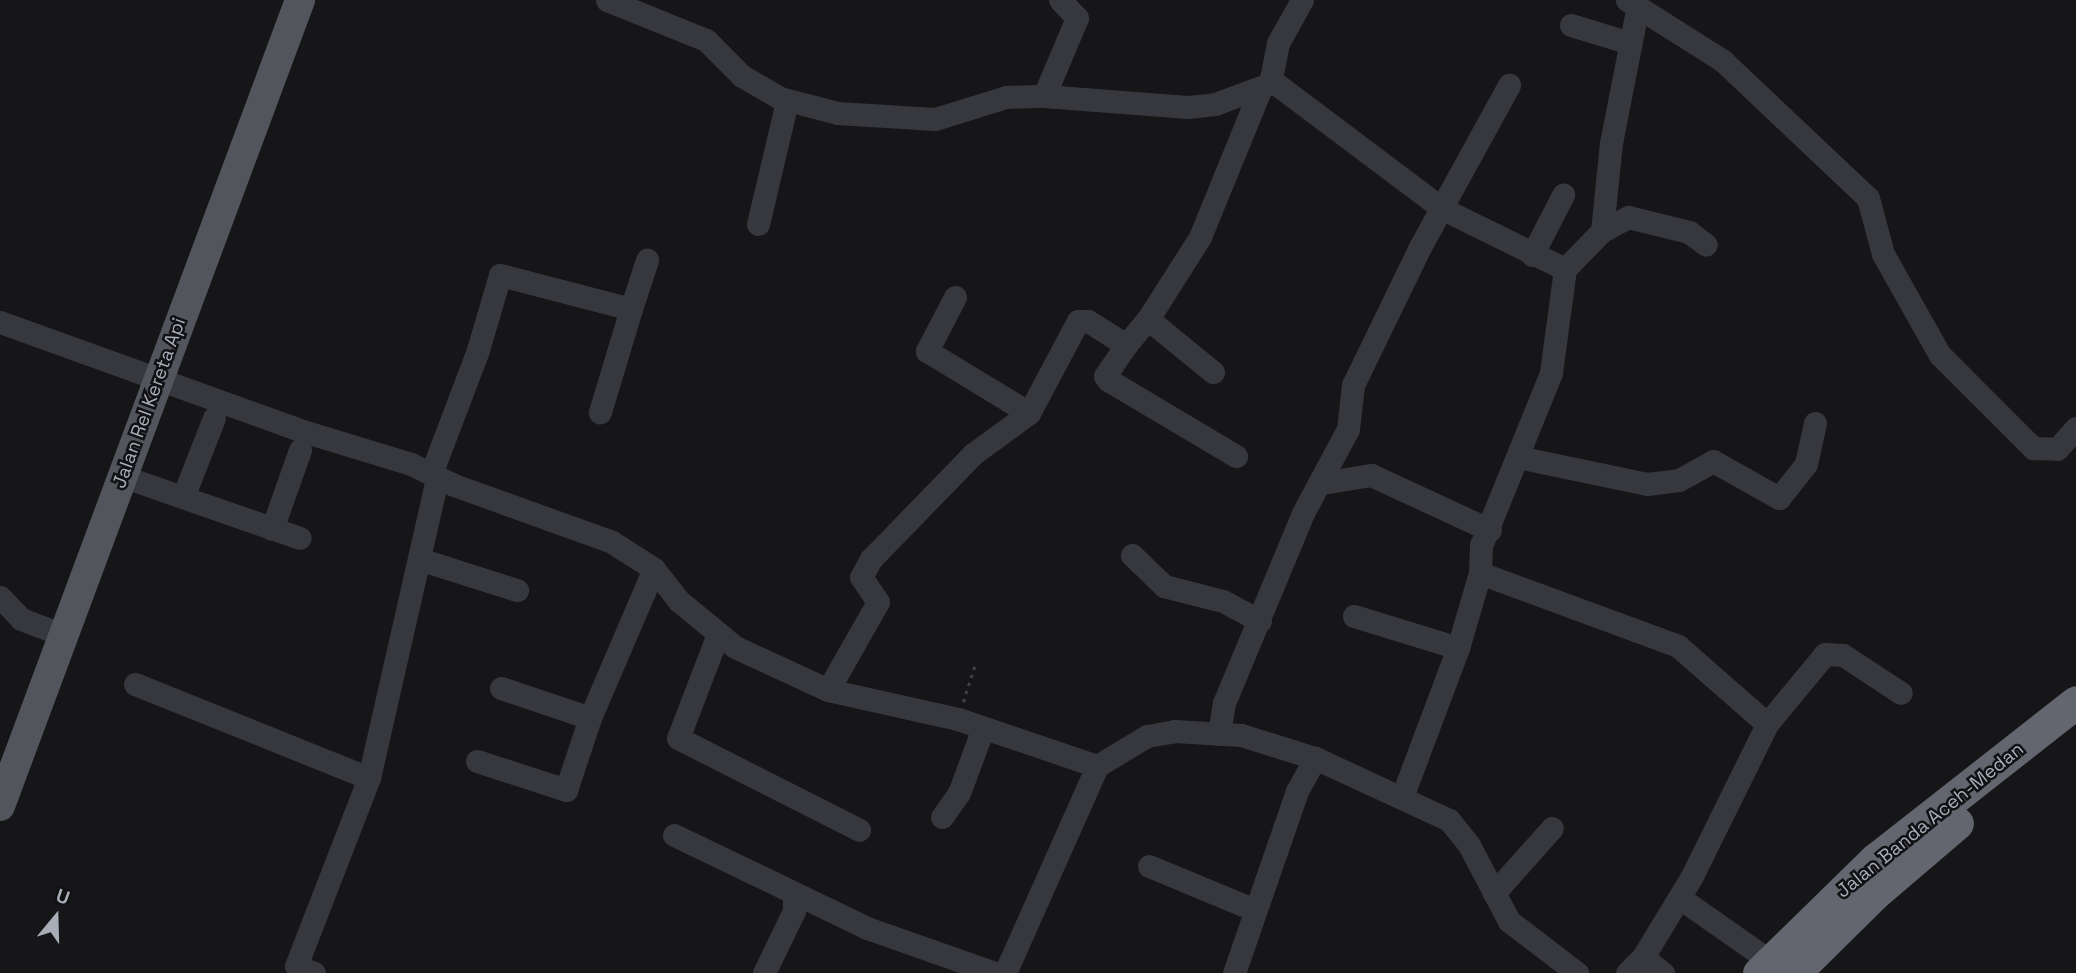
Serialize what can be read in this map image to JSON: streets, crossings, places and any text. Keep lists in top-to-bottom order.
{
  "streets": {
    "highway": ["Jalan Banda Aceh-Medan"],
    "main road": ["Jalan Rel Kereta Api"]
  },
  "north": "top"
}
